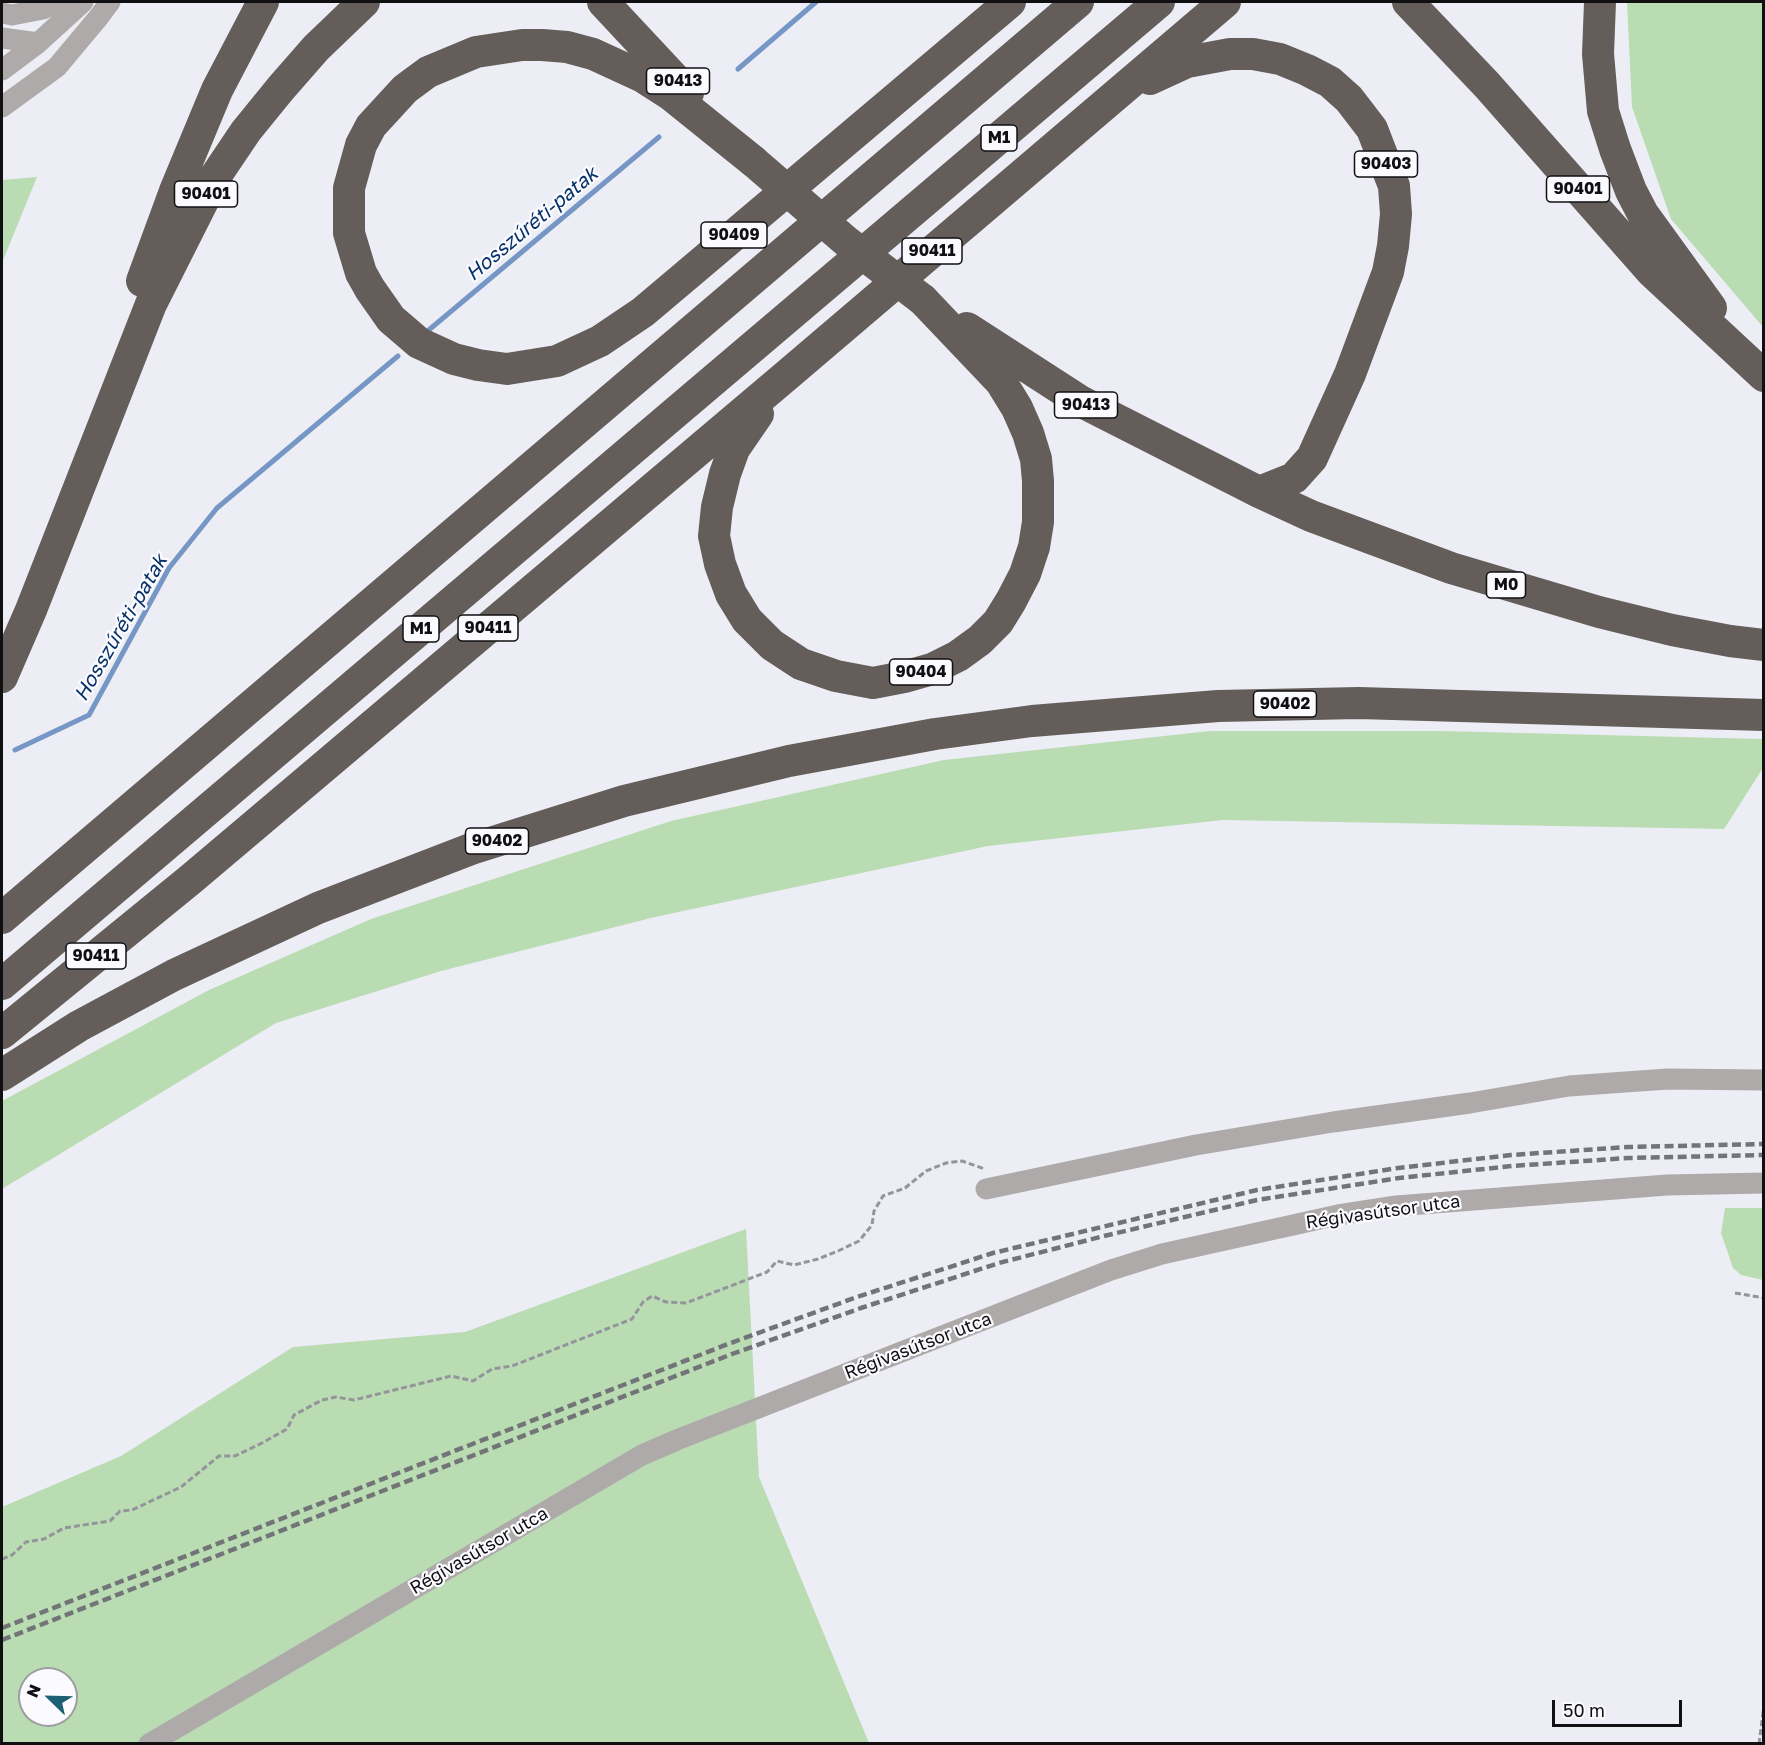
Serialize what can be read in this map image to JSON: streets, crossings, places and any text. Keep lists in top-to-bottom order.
{
  "streets": {
    "highway": [
      "90413",
      "M1",
      "90403",
      "90401",
      "90409",
      "90411",
      "M0",
      "90404",
      "90402"
    ],
    "street": ["Régivasútsor utca"]
  },
  "crossings": [
    ["90413", "90403"],
    ["90413", "90409"],
    ["90413", "M0"],
    ["90413", "90404"],
    ["90403", "90411"],
    ["90403", "M0"],
    ["90411", "90404"]
  ],
  "water": ["Hosszúréti-patak"],
  "scale_bar": "50 m",
  "north": "top left"
}
